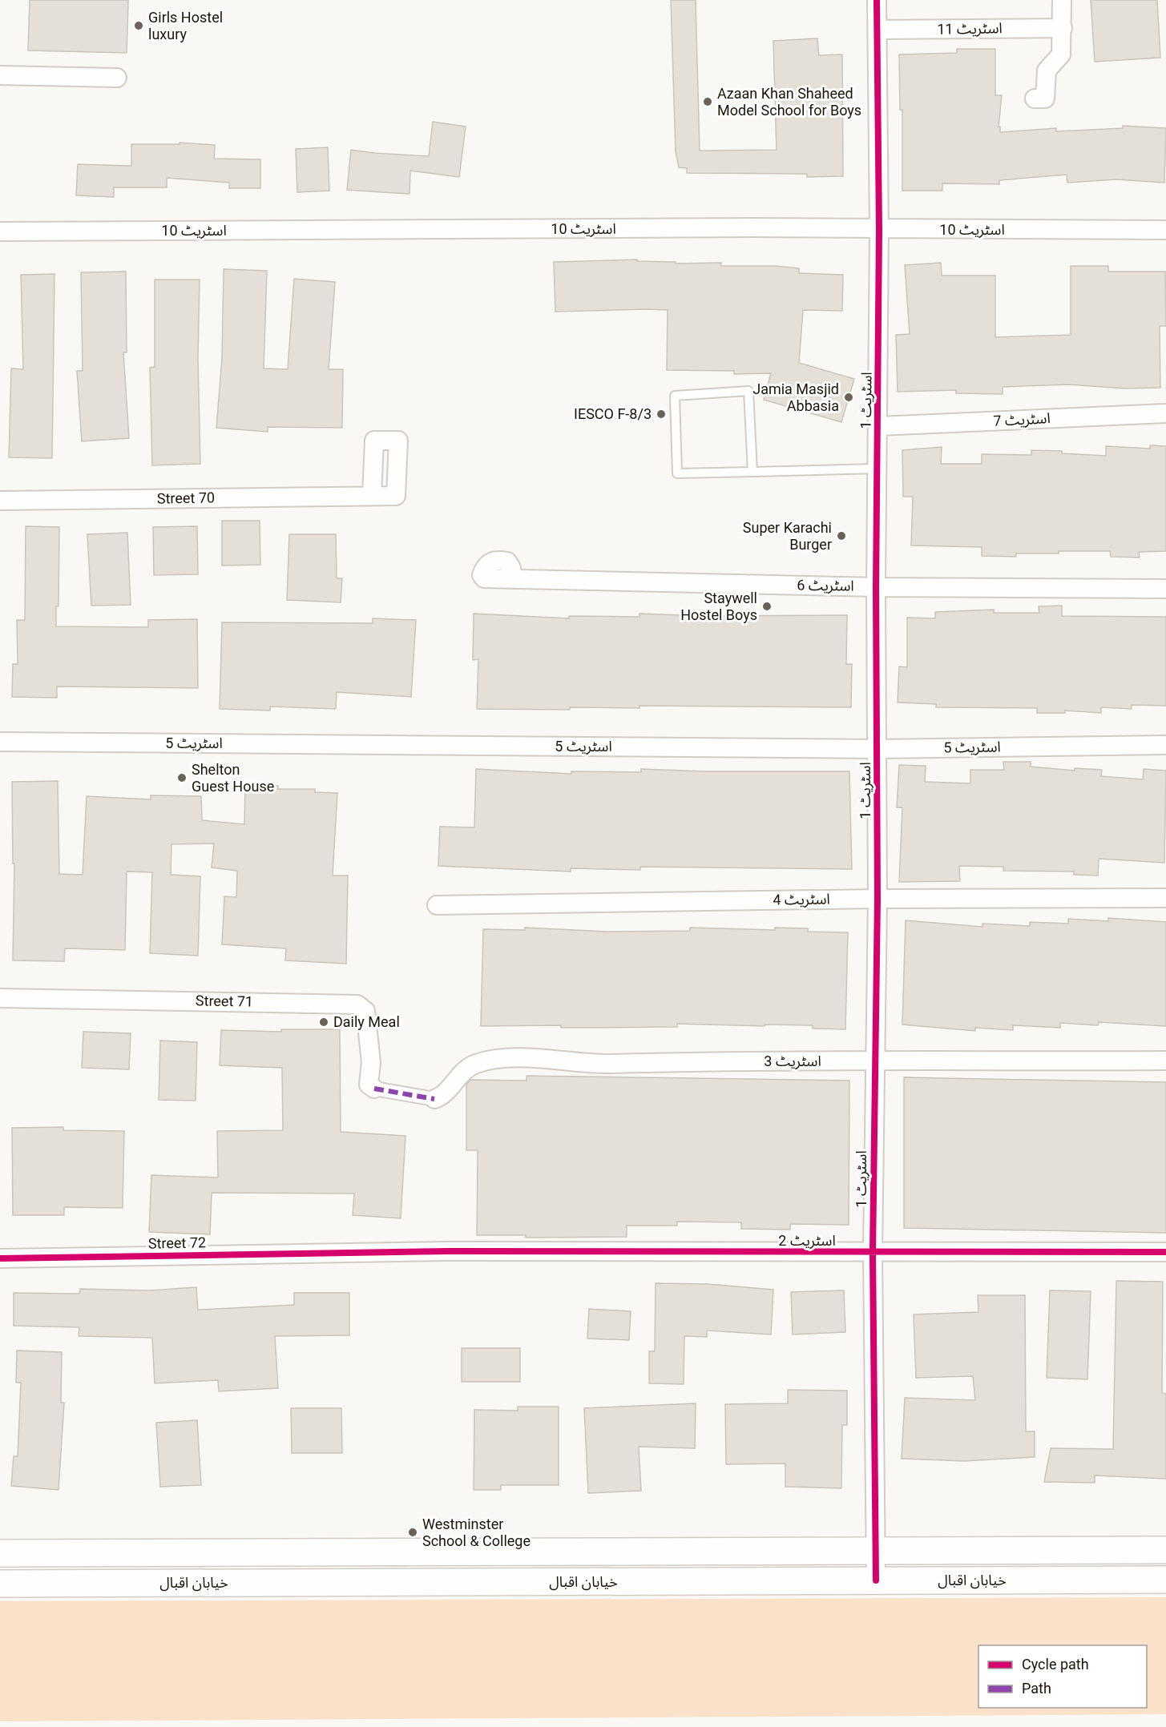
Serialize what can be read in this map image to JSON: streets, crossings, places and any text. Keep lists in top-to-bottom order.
{
  "streets": {
    "main road": ["خیابان اقبال"],
    "street": [
      "اسٹریٹ 11",
      "اسٹریٹ 10",
      "اسٹریٹ 1",
      "اسٹریٹ 7",
      "Street 70",
      "اسٹریٹ 6",
      "اسٹریٹ 5",
      "اسٹریٹ 4",
      "Street 71",
      "اسٹریٹ 3",
      "اسٹریٹ 2",
      "Street 72"
    ]
  },
  "crossings": [
    ["اسٹریٹ 11", "اسٹریٹ 1"],
    ["اسٹریٹ 10", "اسٹریٹ 1"],
    ["اسٹریٹ 1", "اسٹریٹ 7"],
    ["اسٹریٹ 1", "اسٹریٹ 6"],
    ["اسٹریٹ 1", "اسٹریٹ 5"],
    ["اسٹریٹ 1", "اسٹریٹ 4"],
    ["اسٹریٹ 1", "اسٹریٹ 3"],
    ["اسٹریٹ 1", "اسٹریٹ 2"],
    ["اسٹریٹ 1", "خیابان اقبال"],
    ["اسٹریٹ 2", "Street 72"]
  ],
  "places": [
    "Girls Hostel luxury",
    "Azaan Khan Shaheed Model School for Boys",
    "Jamia Masjid Abbasia",
    "IESCO F-8/3",
    "Super Karachi Burger",
    "Staywell Hostel Boys",
    "Shelton Guest House",
    "Daily Meal",
    "Westminster School & College"
  ],
  "legend": ["Cycle path", "Path"]
}
